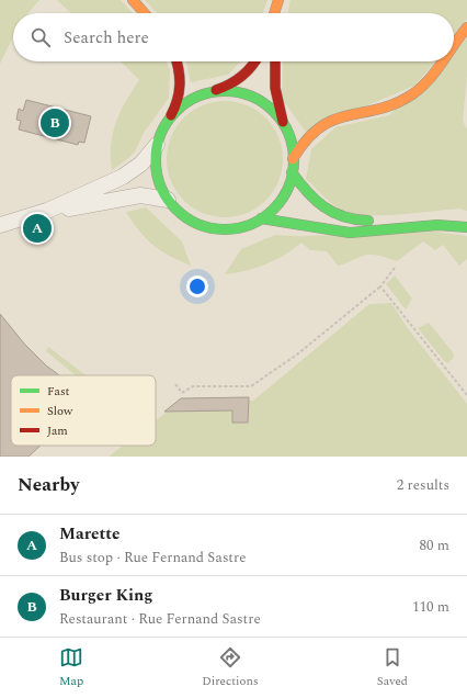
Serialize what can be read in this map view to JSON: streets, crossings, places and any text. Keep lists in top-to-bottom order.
{
  "legend": ["Fast", "Slow", "Jam"],
  "page": {
    "search": "Search here",
    "pins": ["B", "A"],
    "heading": ["Nearby", "2 results"],
    "list": [
      {
        "mark": "A",
        "name": "Marette",
        "note": "Bus stop · Rue Fernand Sastre",
        "value": "80 m"
      },
      {
        "mark": "B",
        "name": "Burger King",
        "note": "Restaurant · Rue Fernand Sastre",
        "value": "110 m"
      }
    ],
    "nav": ["Map", "Directions", "Saved"]
  }
}
